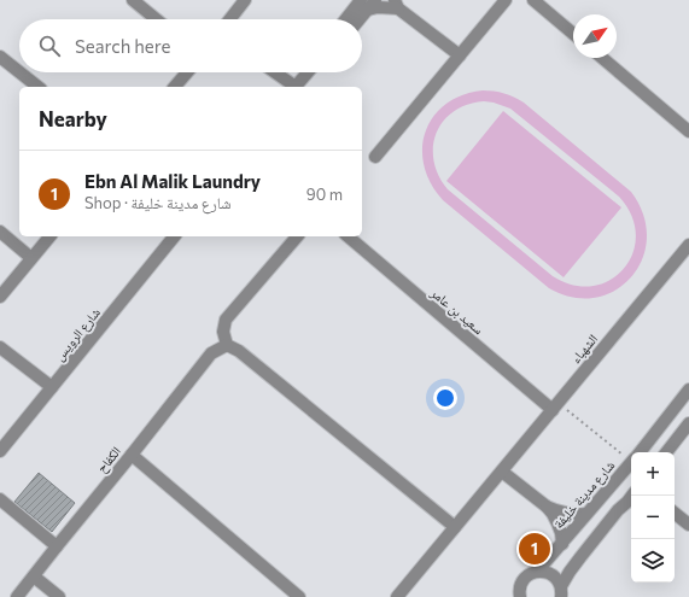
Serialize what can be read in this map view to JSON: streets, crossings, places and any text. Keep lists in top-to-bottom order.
{
  "streets": {
    "street": [
      "سعيد بن عامر",
      "شارع الرويس",
      "الشهباء",
      "الكفاح",
      "شارع مدينة خليفة"
    ]
  },
  "crossings": [
    ["سعيد بن عامر", "الشهباء"]
  ],
  "north": "top right",
  "page": {
    "search": "Search here",
    "heading": "Nearby",
    "list": [
      {
        "mark": "1",
        "name": "Ebn Al Malik Laundry",
        "note": "Shop · شارع مدينة خليفة",
        "value": "90 m"
      }
    ],
    "map_buttons": ["+", "−"],
    "pins": "1"
  }
}
